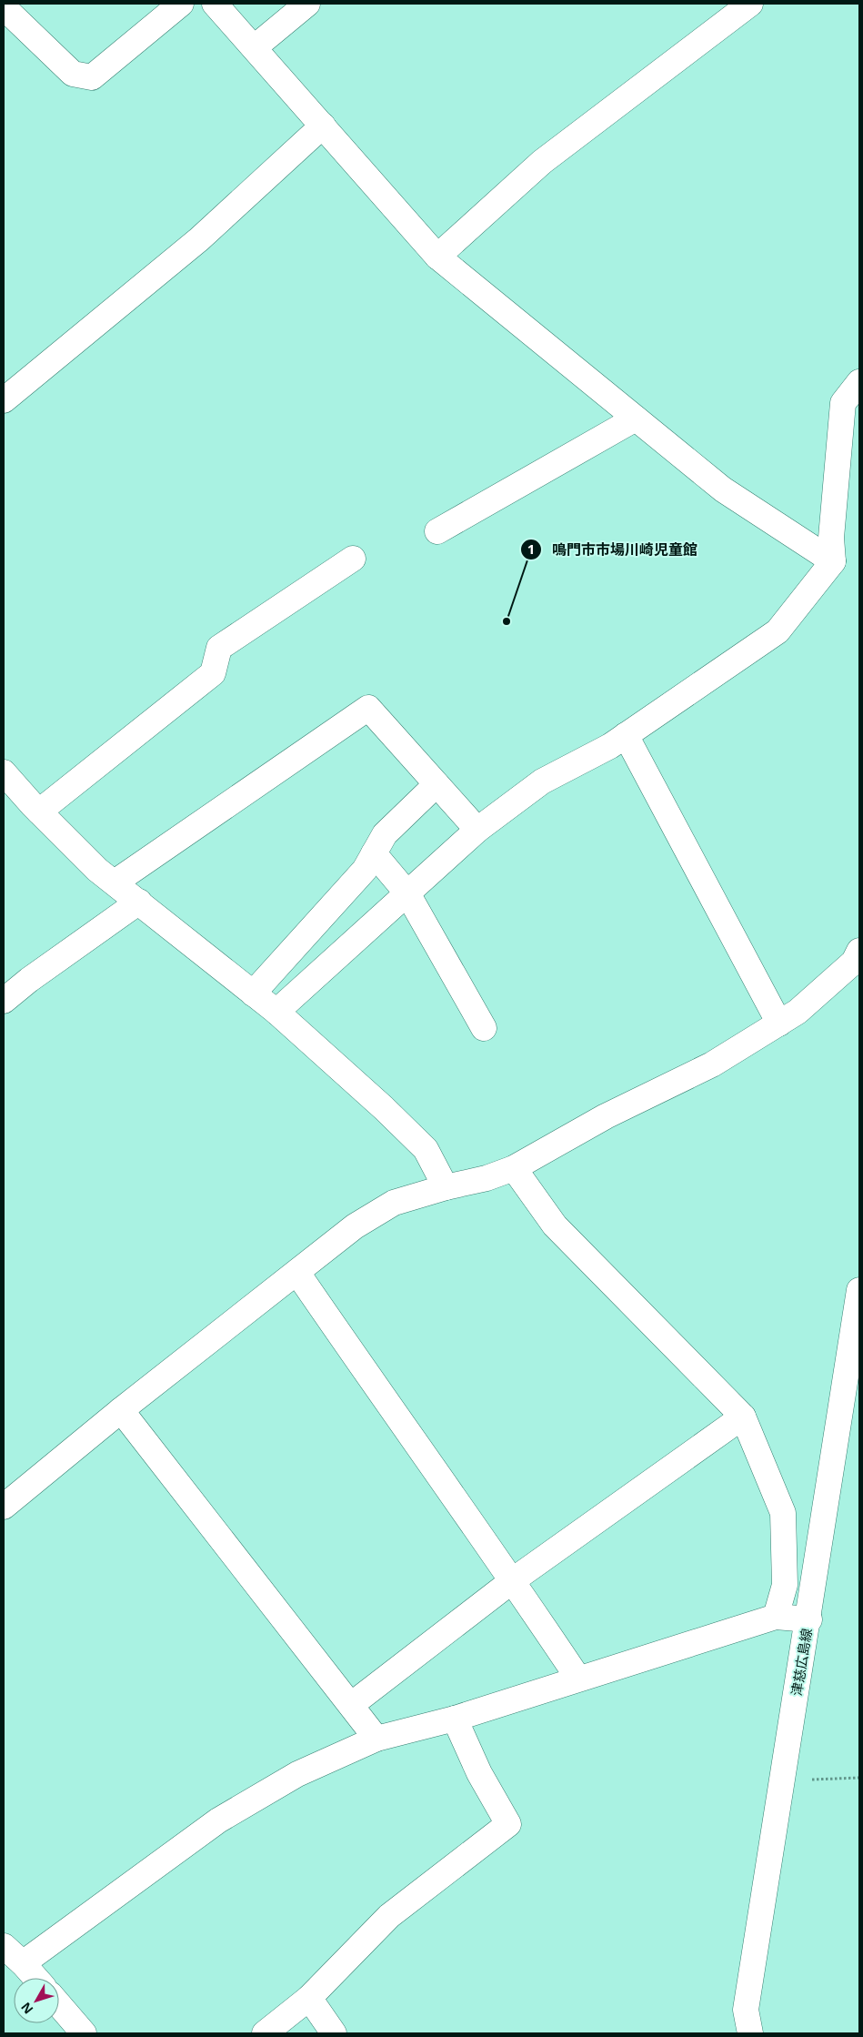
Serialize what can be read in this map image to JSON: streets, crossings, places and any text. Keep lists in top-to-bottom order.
{
  "streets": {
    "street": ["津慈広島線"]
  },
  "places": ["鳴門市市場川崎児童館"],
  "north": "bottom left"
}
